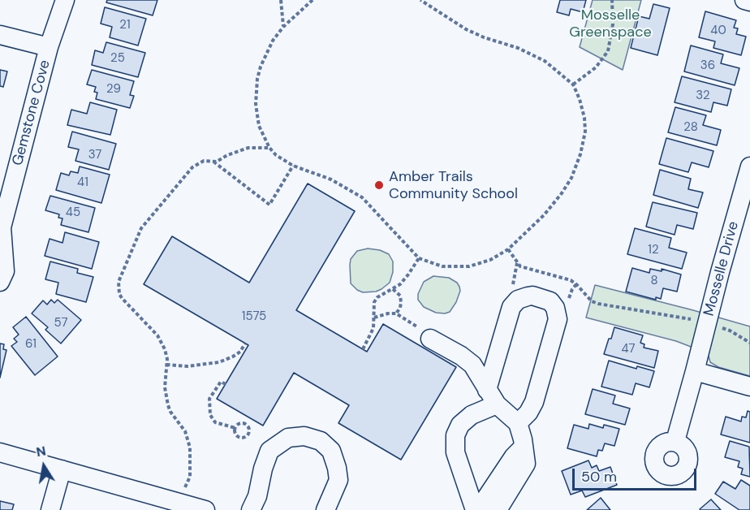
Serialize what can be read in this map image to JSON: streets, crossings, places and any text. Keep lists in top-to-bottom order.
{
  "streets": {
    "street": ["Gemstone Cove", "Mosselle Drive"]
  },
  "parks": ["Mosselle Greenspace"],
  "places": ["Amber Trails Community School"],
  "house_numbers": [
    "21",
    "40",
    "25",
    "36",
    "29",
    "32",
    "28",
    "37",
    "41",
    "45",
    "12",
    "8",
    "1575",
    "57",
    "61",
    "47"
  ],
  "scale_bar": "50 m",
  "north": "top"
}
